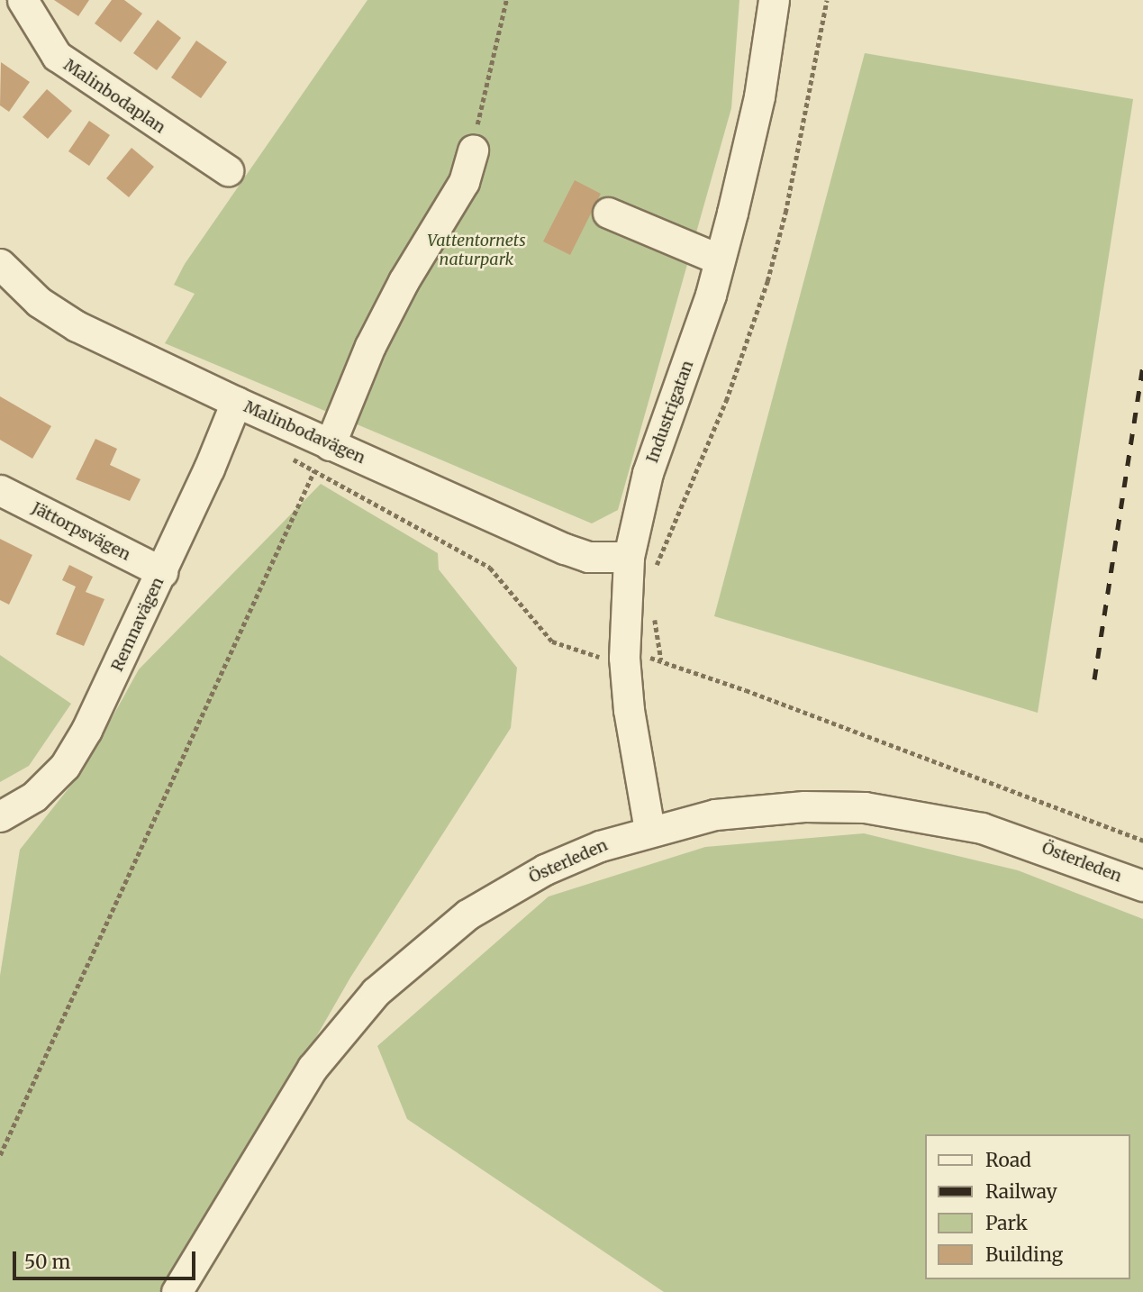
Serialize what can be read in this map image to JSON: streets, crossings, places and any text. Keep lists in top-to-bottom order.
{
  "streets": {
    "street": [
      "Malinbodaplan",
      "Industrigatan",
      "Malinbodavägen",
      "Jättorpsvägen",
      "Remnavägen",
      "Österleden"
    ]
  },
  "crossings": [
    ["Industrigatan", "Malinbodavägen"],
    ["Industrigatan", "Österleden"],
    ["Malinbodavägen", "Remnavägen"],
    ["Jättorpsvägen", "Remnavägen"]
  ],
  "parks": ["Vattentornets naturpark"],
  "legend": [
    "Road",
    "Railway",
    "Park",
    "Building"
  ],
  "scale_bar": "50 m"
}
